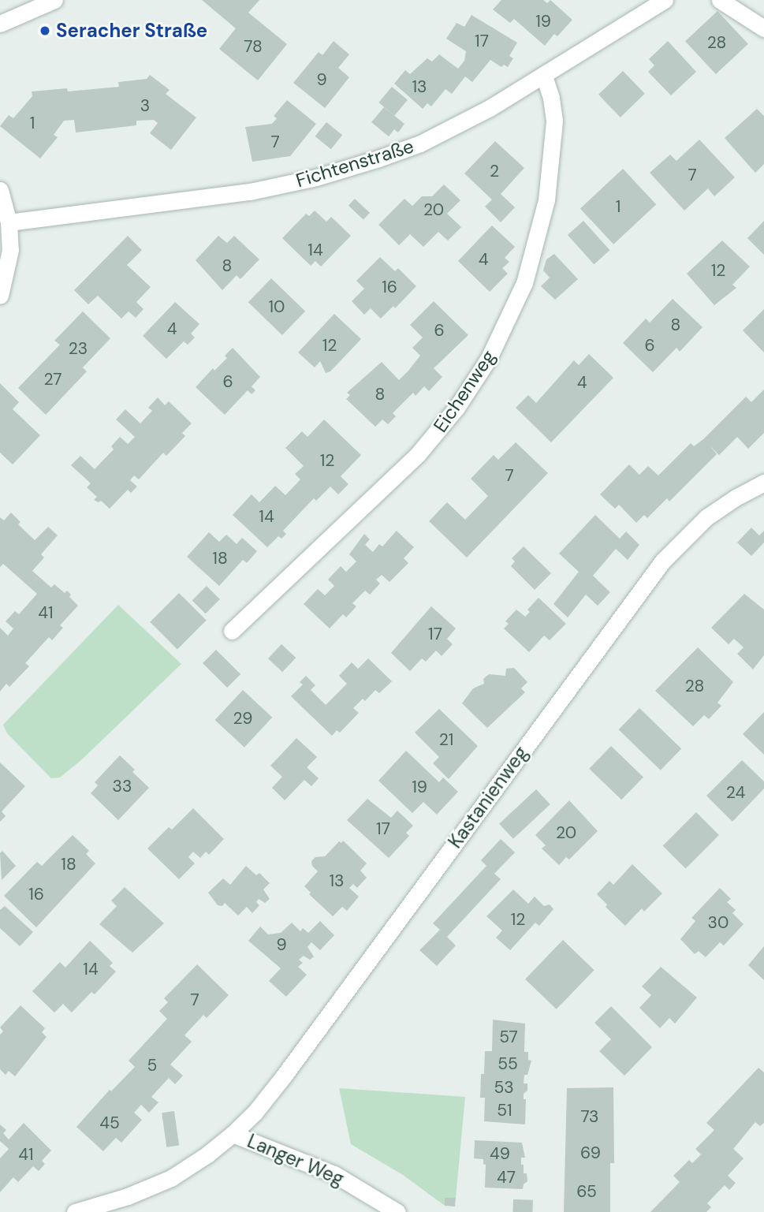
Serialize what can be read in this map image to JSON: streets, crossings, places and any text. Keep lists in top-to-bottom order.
{
  "streets": {
    "street": [
      "Fichtenstraße",
      "Eichenweg",
      "Kastanienweg",
      "Langer Weg"
    ]
  },
  "crossings": [
    ["Fichtenstraße", "Eichenweg"],
    ["Kastanienweg", "Langer Weg"]
  ],
  "places": ["Seracher Straße"],
  "house_numbers": [
    "19",
    "17",
    "28",
    "78",
    "9",
    "13",
    "3",
    "1",
    "7",
    "2",
    "7",
    "1",
    "20",
    "14",
    "4",
    "8",
    "12",
    "16",
    "10",
    "8",
    "4",
    "6",
    "12",
    "6",
    "23",
    "27",
    "6",
    "4",
    "8",
    "12",
    "7",
    "14",
    "18",
    "41",
    "17",
    "28",
    "29",
    "21",
    "33",
    "19",
    "24",
    "17",
    "20",
    "18",
    "13",
    "16",
    "12",
    "30",
    "9",
    "14",
    "7",
    "57",
    "55",
    "5",
    "53",
    "51",
    "73",
    "45",
    "69",
    "49",
    "41",
    "47",
    "65"
  ]
}
